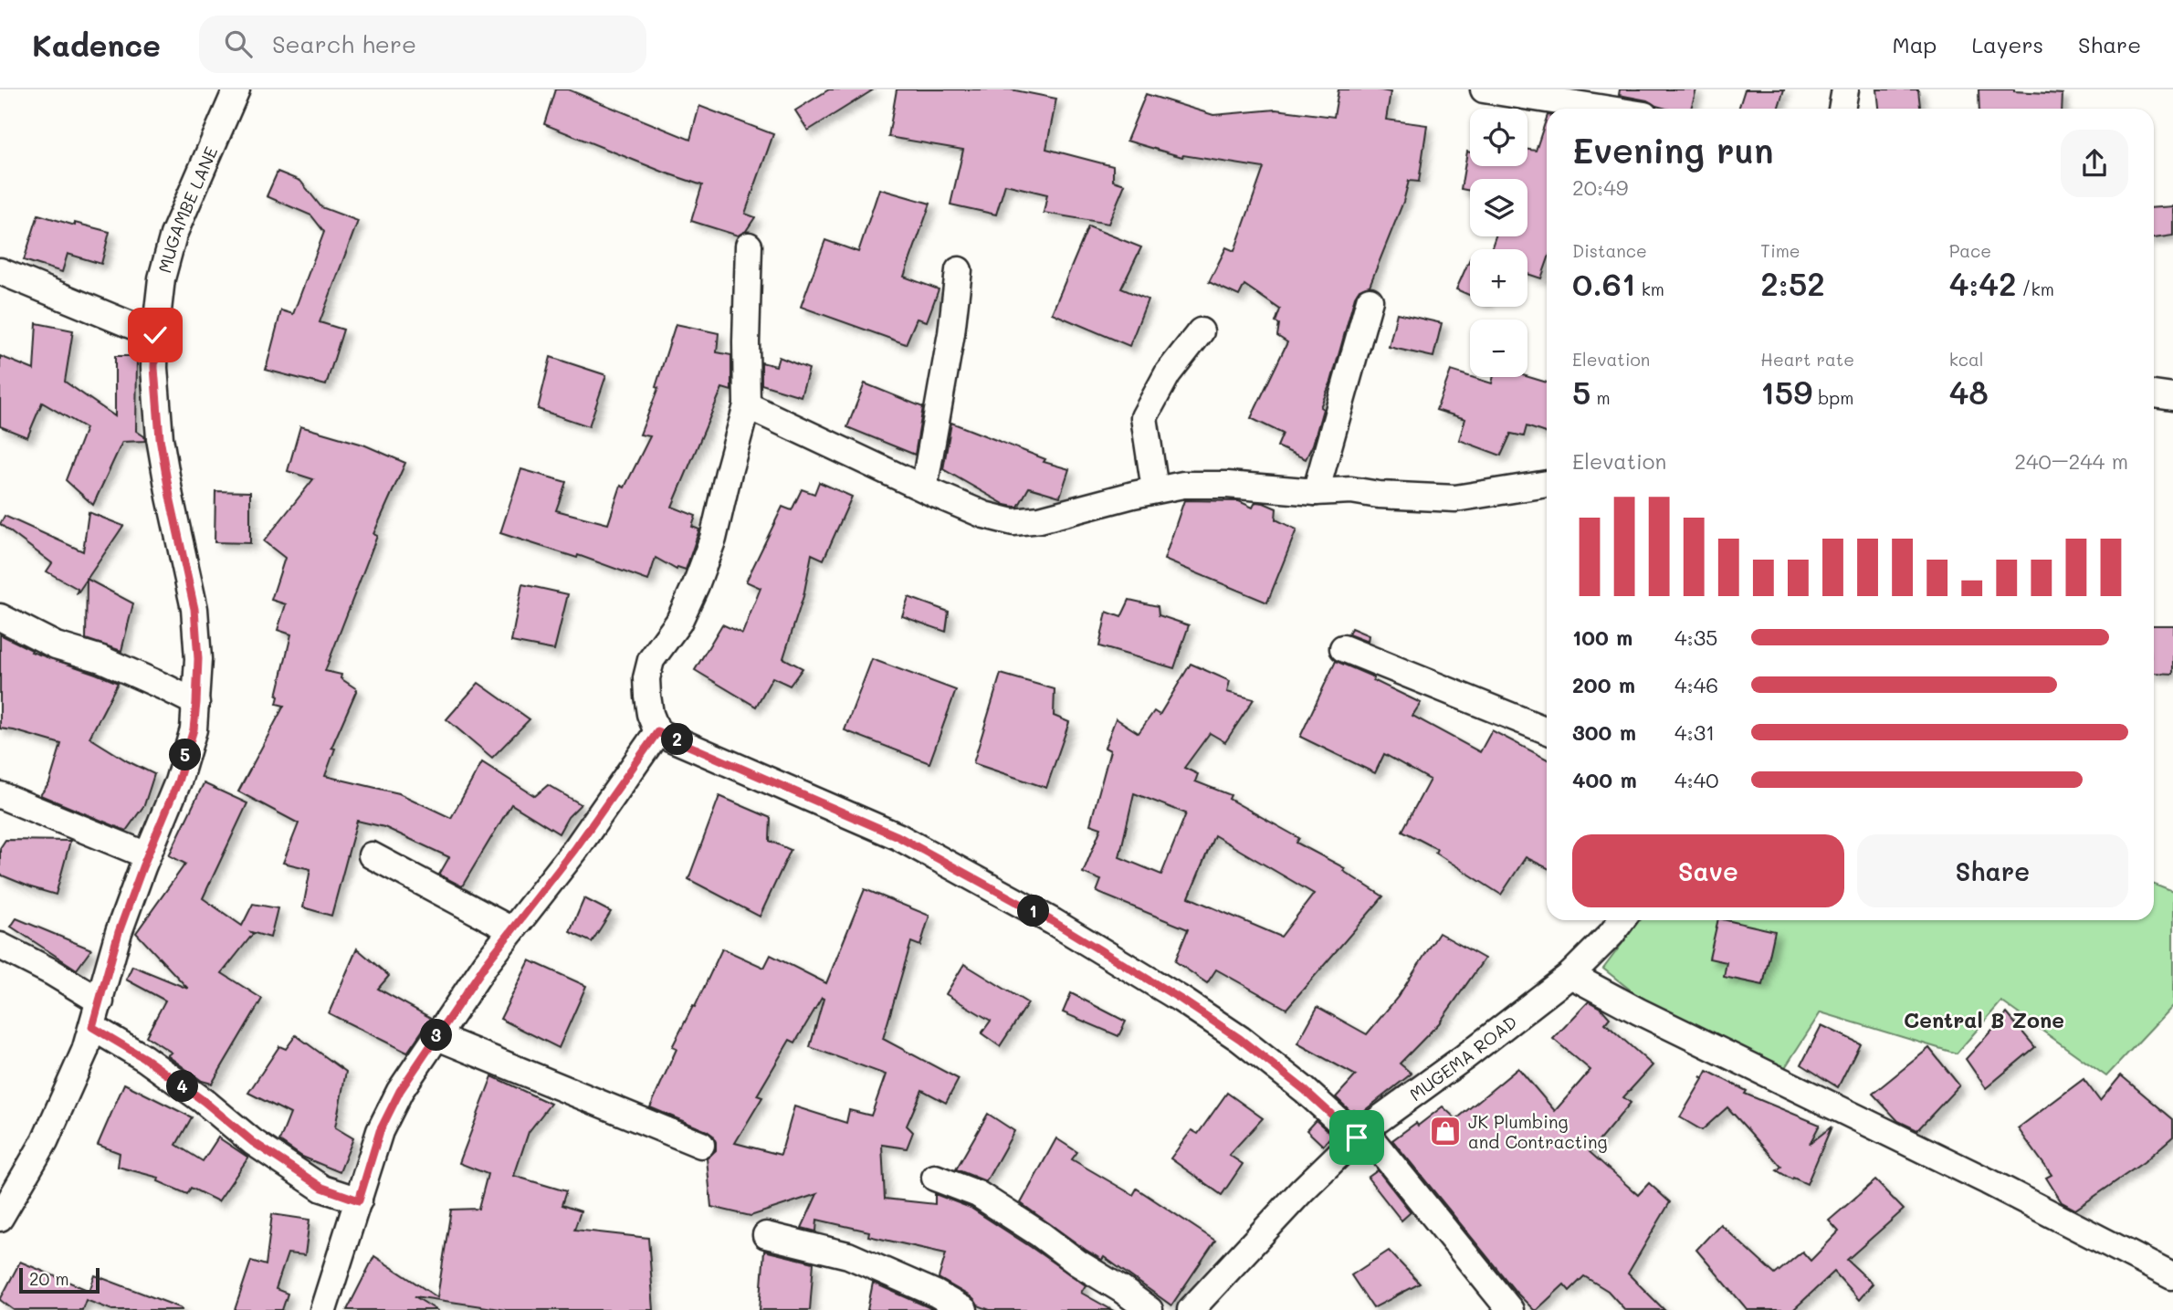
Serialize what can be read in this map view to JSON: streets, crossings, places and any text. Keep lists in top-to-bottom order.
{
  "streets": {
    "street": ["MUGAMBE LANE", "MUGEMA ROAD"]
  },
  "districts": ["Central B Zone"],
  "places": {
    "shop": ["JK Plumbing and Contracting"]
  },
  "scale_bar": "20 m",
  "page": {
    "header": "Kadence",
    "search": "Search here",
    "nav": ["Map", "Layers", "Share"],
    "map_buttons": ["+", "−"],
    "heading": ["Evening run", "20:49"],
    "stats": [
      ["Distance", "0.61 km"],
      ["Time", "2:52"],
      ["Pace", "4:42 /km"],
      ["Elevation", "5 m"],
      ["Heart rate", "159 bpm"],
      ["kcal", "48"]
    ],
    "chart": ["Elevation", "240–244 m"],
    "list": [
      {
        "name": "100 m",
        "note": "4:35"
      },
      {
        "name": "200 m",
        "note": "4:46"
      },
      {
        "name": "300 m",
        "note": "4:31"
      },
      {
        "name": "400 m",
        "note": "4:40"
      }
    ],
    "pins": [
      "2",
      "5",
      "1",
      "3",
      "4"
    ],
    "buttons": ["Save", "Share"],
    "scale": "20 m"
  }
}
